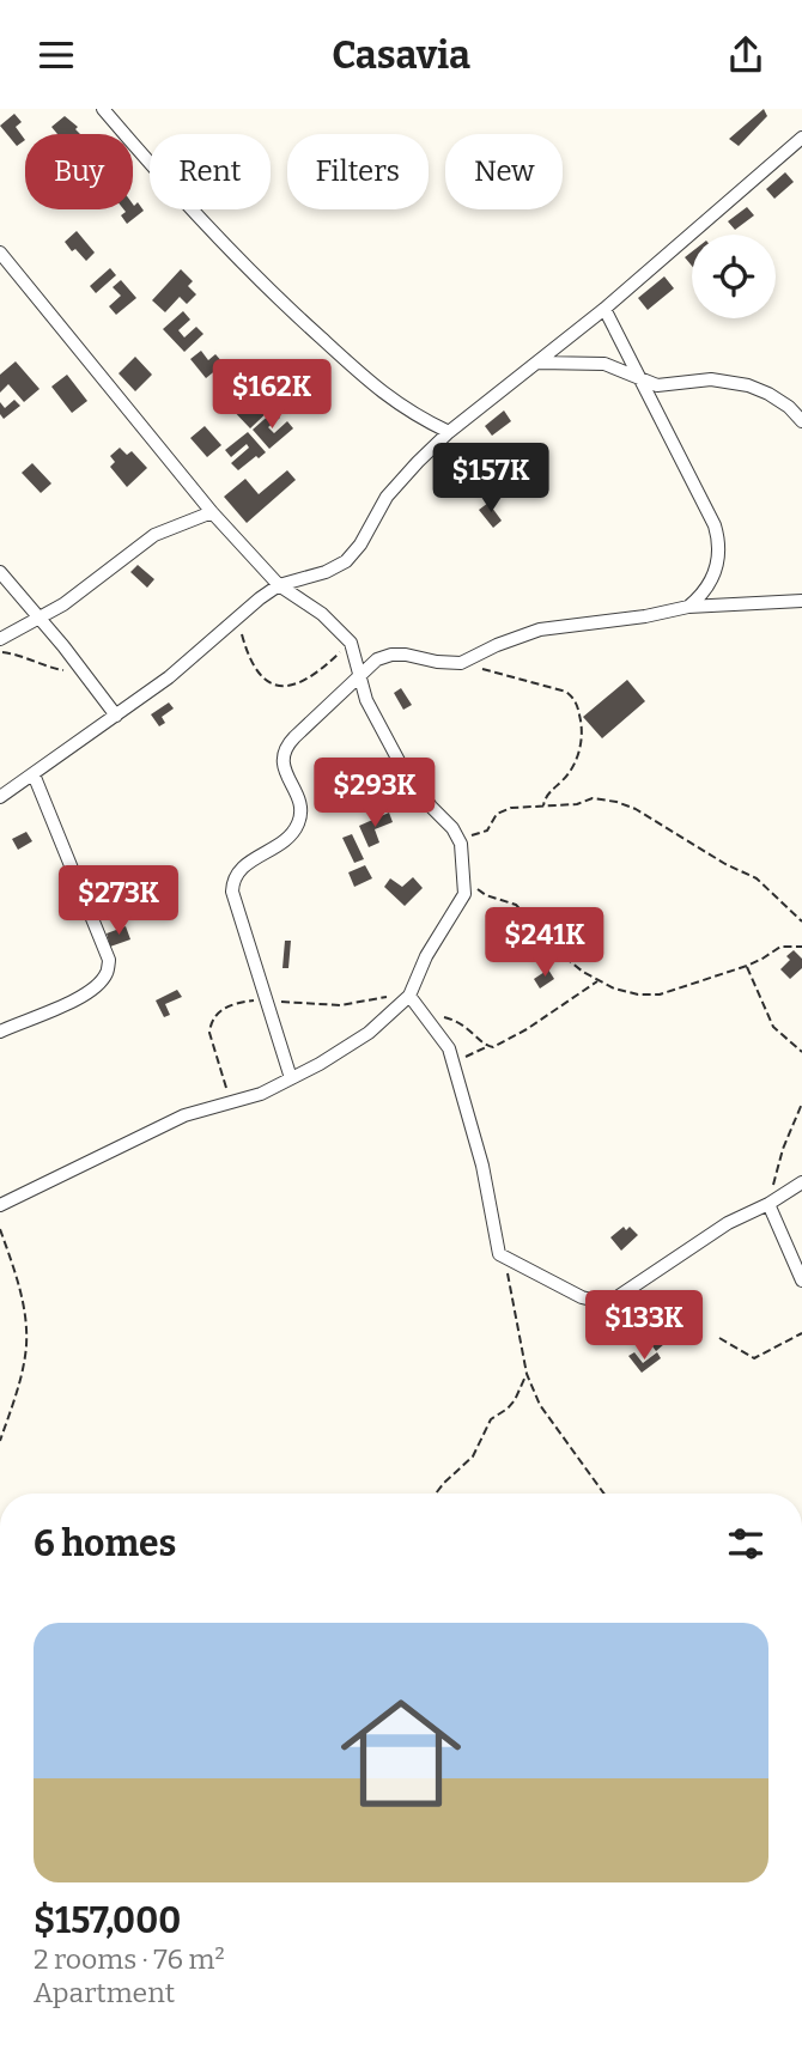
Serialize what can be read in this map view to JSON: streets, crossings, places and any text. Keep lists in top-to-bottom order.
{
  "page": {
    "header": "Casavia",
    "chip": [
      "Buy",
      "Rent",
      "Filters",
      "New"
    ],
    "price": [
      "$162K",
      "$157K",
      "$293K",
      "$273K",
      "$241K",
      "$133K"
    ],
    "heading": "6 homes",
    "list": [
      {
        "name": "$157,000",
        "note": "2 rooms · 76 m² · Apartment"
      }
    ]
  }
}
